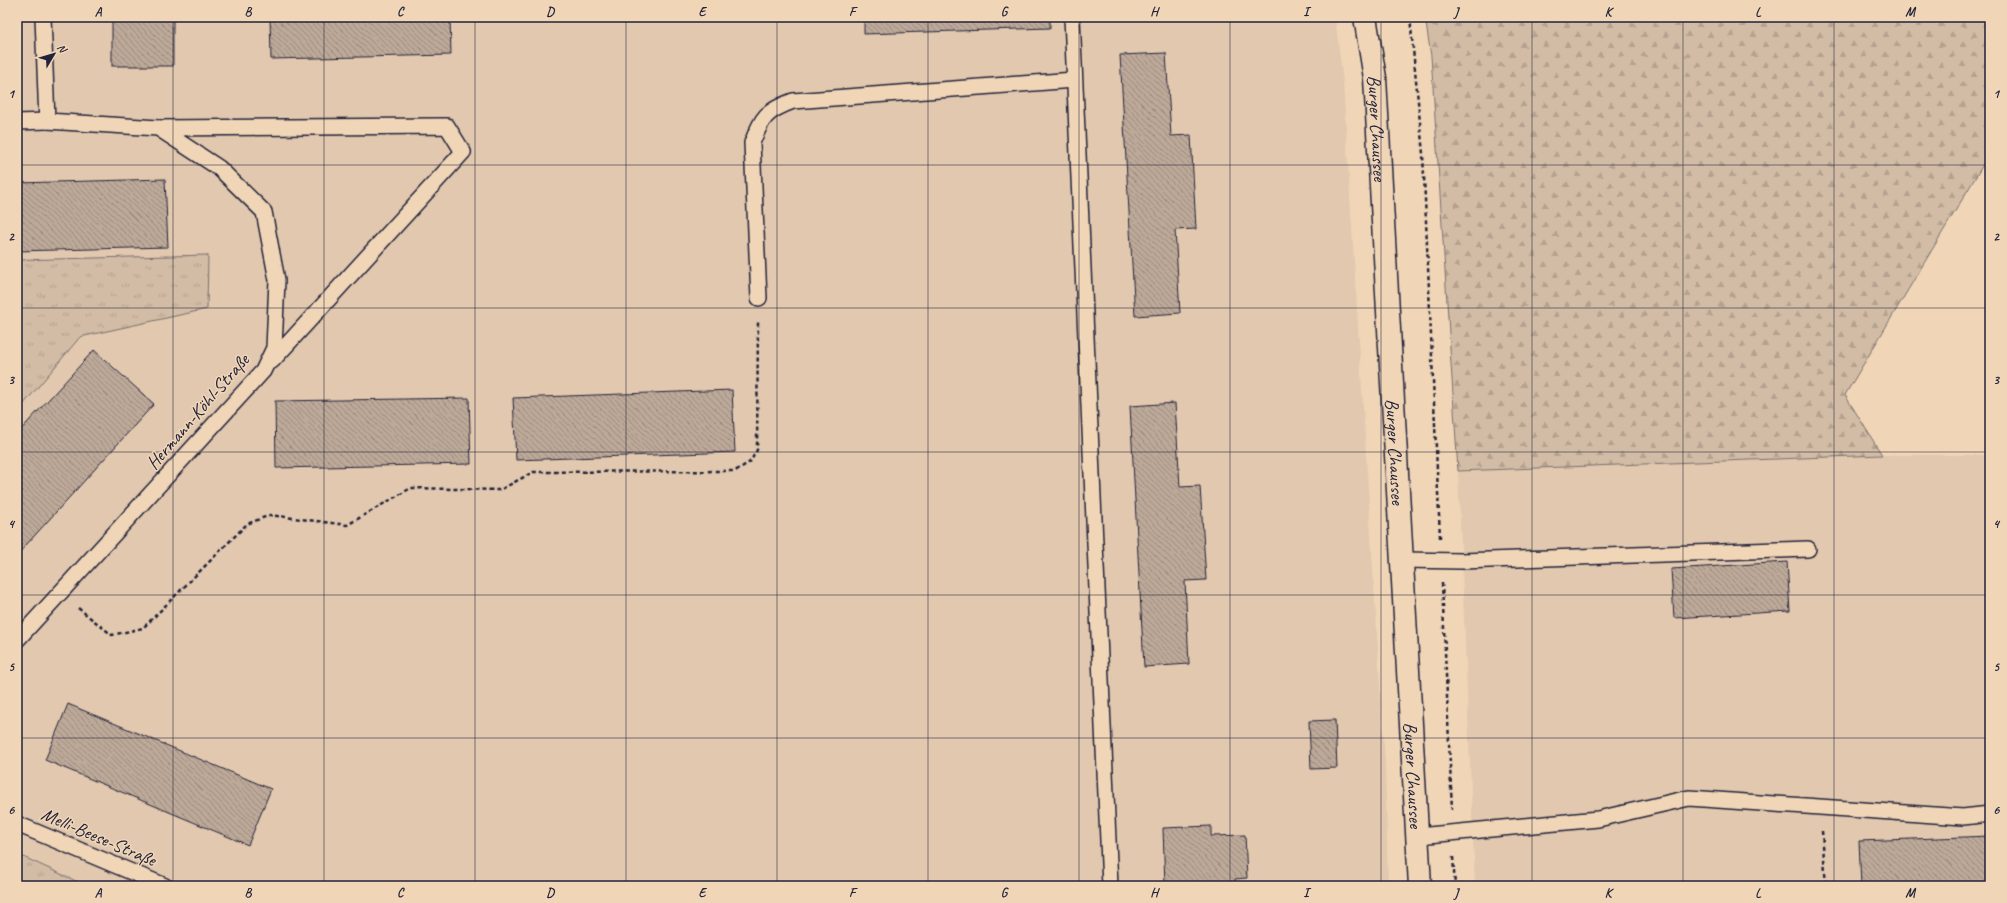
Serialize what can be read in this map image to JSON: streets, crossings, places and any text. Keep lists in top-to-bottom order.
{
  "streets": {
    "main road": ["Burger Chaussee"],
    "lane": ["Hermann-Köhl-Straße", "Melli-Beese-Straße"]
  },
  "north": "top right",
  "grid": {
    "columns": [
      "A",
      "B",
      "C",
      "D",
      "E",
      "F",
      "G",
      "H",
      "I",
      "J",
      "K",
      "L",
      "M"
    ],
    "rows": [
      "1",
      "2",
      "3",
      "4",
      "5",
      "6"
    ]
  }
}
